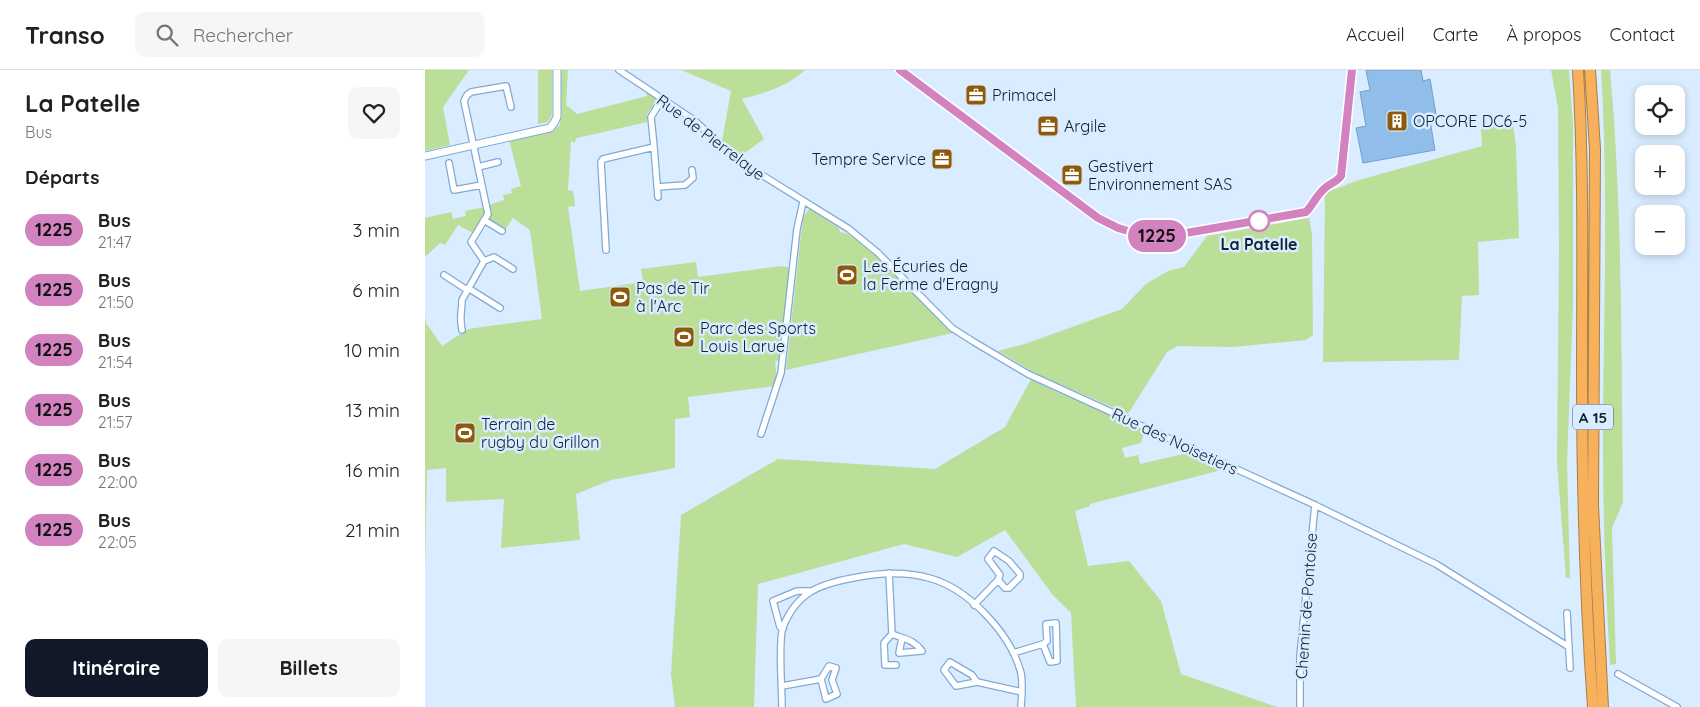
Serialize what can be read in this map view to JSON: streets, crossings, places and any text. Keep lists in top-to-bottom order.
{
  "streets": {
    "highway": ["A 15"],
    "street": ["Rue de Pierrelaye", "Rue des Noisetiers", "Chemin de Pontoise"]
  },
  "crossings": [
    ["Rue de Pierrelaye", "Rue des Noisetiers"],
    ["Rue des Noisetiers", "Chemin de Pontoise"]
  ],
  "places": {
    "office": [
      "Primacel",
      "Argile",
      "Tempre Service",
      "Gestivert Environnement SAS"
    ],
    "building": ["OPCORE DC6-5"],
    "other": ["La Patelle"],
    "sports": [
      "Les Écuries de la Ferme d'Eragny",
      "Pas de Tir à l'Arc",
      "Parc des Sports Louis Larue",
      "Terrain de rugby du Grillon"
    ]
  },
  "lines": ["bus line 1225"],
  "page": {
    "header": "Transo",
    "search": "Rechercher",
    "nav": [
      "Accueil",
      "Carte",
      "À propos",
      "Contact"
    ],
    "heading": [
      ["La Patelle", "Bus"],
      "Départs"
    ],
    "on_map": "1225",
    "map_buttons": ["+", "−"],
    "list": [
      {
        "mark": "1225",
        "name": "Bus",
        "note": "21:47",
        "value": "3 min"
      },
      {
        "mark": "1225",
        "name": "Bus",
        "note": "21:50",
        "value": "6 min"
      },
      {
        "mark": "1225",
        "name": "Bus",
        "note": "21:54",
        "value": "10 min"
      },
      {
        "mark": "1225",
        "name": "Bus",
        "note": "21:57",
        "value": "13 min"
      },
      {
        "mark": "1225",
        "name": "Bus",
        "note": "22:00",
        "value": "16 min"
      },
      {
        "mark": "1225",
        "name": "Bus",
        "note": "22:05",
        "value": "21 min"
      }
    ],
    "buttons": ["Itinéraire", "Billets"]
  }
}
